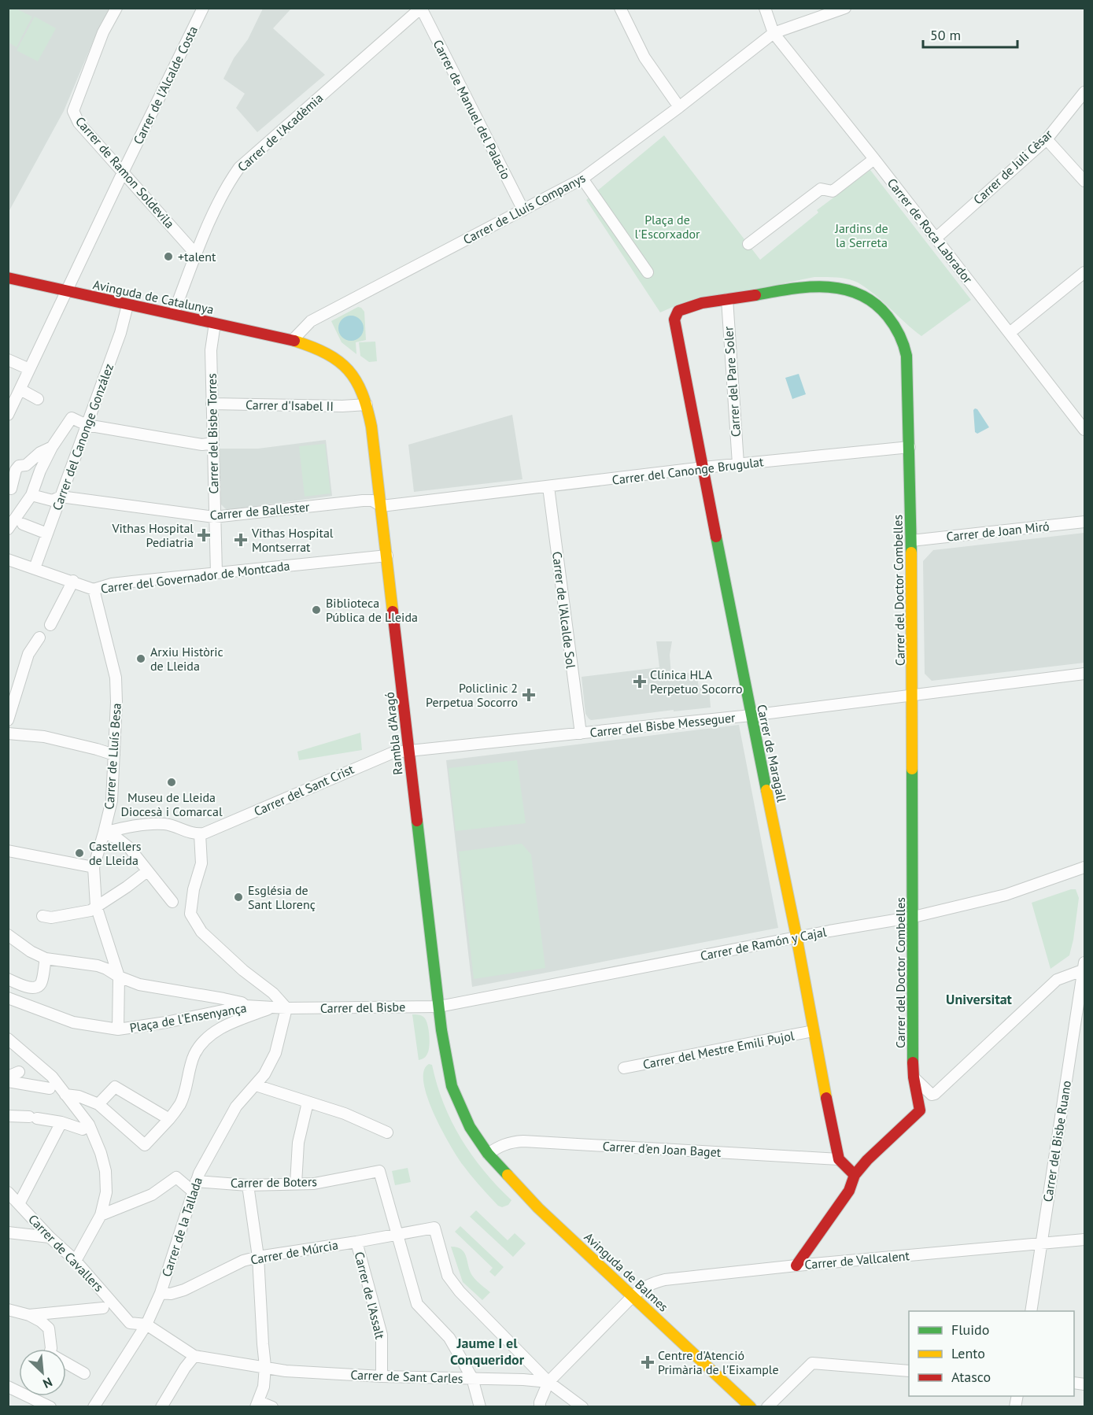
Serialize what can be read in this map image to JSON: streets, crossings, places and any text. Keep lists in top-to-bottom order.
{
  "streets": {
    "street": [
      "Carrer de l'Alcalde Costa",
      "Carrer de Manuel del Palacio",
      "Carrer de l'Acadèmia",
      "Carrer de Juli Cèsar",
      "Carrer de Ramon Soldevila",
      "Carrer de Lluís Companys",
      "Carrer de Roca Labrador",
      "Avinguda de Catalunya",
      "Carrer del Pare Soler",
      "Carrer d'Isabel II",
      "Carrer del Bisbe Torres",
      "Carrer del Canonge González",
      "Carrer del Canonge Brugulat",
      "Carrer de Ballester",
      "Carrer de Joan Miró",
      "Carrer del Governador de Montcada",
      "Carrer del Doctor Combelles",
      "Carrer de l'Alcalde Sol",
      "Carrer del Bisbe Messeguer",
      "Rambla d'Aragó",
      "Carrer de Maragall",
      "Carrer de Lluís Besa",
      "Carrer del Sant Crist",
      "Carrer de Ramón y Cajal",
      "Carrer del Bisbe",
      "Plaça de l'Ensenyança",
      "Carrer del Mestre Emili Pujol",
      "Carrer del Bisbe Ruano",
      "Carrer d'en Joan Baget",
      "Carrer de Boters",
      "Carrer de la Tallada",
      "Carrer de Múrcia",
      "Carrer de Cavallers",
      "Carrer de Vallcalent",
      "Avinguda de Balmes",
      "Carrer de l'Assalt",
      "Carrer de Sant Carles"
    ]
  },
  "crossings": [
    ["Carrer de l'Alcalde Costa", "Carrer de Ramon Soldevila"],
    ["Carrer de l'Alcalde Costa", "Avinguda de Catalunya"],
    ["Carrer de Manuel del Palacio", "Carrer de l'Acadèmia"],
    ["Carrer de Manuel del Palacio", "Carrer de Lluís Companys"],
    ["Carrer de l'Acadèmia", "Carrer de Ramon Soldevila"],
    ["Carrer de l'Acadèmia", "Avinguda de Catalunya"],
    ["Carrer de Juli Cèsar", "Carrer de Roca Labrador"],
    ["Carrer de Lluís Companys", "Carrer de Roca Labrador"],
    ["Carrer de Lluís Companys", "Avinguda de Catalunya"],
    ["Carrer de Lluís Companys", "Rambla d'Aragó"],
    ["Avinguda de Catalunya", "Carrer del Bisbe Torres"],
    ["Avinguda de Catalunya", "Carrer del Canonge González"],
    ["Avinguda de Catalunya", "Rambla d'Aragó"],
    ["Carrer del Pare Soler", "Carrer del Canonge Brugulat"],
    ["Carrer del Pare Soler", "Carrer del Doctor Combelles"],
    ["Carrer d'Isabel II", "Carrer del Bisbe Torres"],
    ["Carrer d'Isabel II", "Rambla d'Aragó"],
    ["Carrer del Bisbe Torres", "Carrer de Ballester"],
    ["Carrer del Bisbe Torres", "Carrer del Governador de Montcada"],
    ["Carrer del Canonge González", "Carrer de Ballester"],
    ["Carrer del Canonge González", "Carrer del Governador de Montcada"],
    ["Carrer del Canonge Brugulat", "Carrer de Ballester"],
    ["Carrer del Canonge Brugulat", "Carrer del Doctor Combelles"],
    ["Carrer del Canonge Brugulat", "Carrer de l'Alcalde Sol"],
    ["Carrer del Canonge Brugulat", "Carrer de Maragall"],
    ["Carrer de Ballester", "Rambla d'Aragó"],
    ["Carrer de Joan Miró", "Carrer del Doctor Combelles"],
    ["Carrer del Governador de Montcada", "Rambla d'Aragó"],
    ["Carrer del Governador de Montcada", "Carrer de Lluís Besa"],
    ["Carrer del Doctor Combelles", "Carrer del Bisbe Messeguer"],
    ["Carrer del Doctor Combelles", "Carrer de Maragall"],
    ["Carrer del Doctor Combelles", "Carrer de Ramón y Cajal"],
    ["Carrer de l'Alcalde Sol", "Carrer del Bisbe Messeguer"],
    ["Carrer del Bisbe Messeguer", "Rambla d'Aragó"],
    ["Carrer del Bisbe Messeguer", "Carrer de Maragall"],
    ["Carrer del Bisbe Messeguer", "Carrer del Sant Crist"],
    ["Rambla d'Aragó", "Carrer del Sant Crist"],
    ["Rambla d'Aragó", "Carrer de Ramón y Cajal"],
    ["Rambla d'Aragó", "Carrer del Bisbe"],
    ["Rambla d'Aragó", "Carrer d'en Joan Baget"],
    ["Rambla d'Aragó", "Avinguda de Balmes"],
    ["Carrer de Maragall", "Carrer de Ramón y Cajal"],
    ["Carrer de Maragall", "Carrer del Mestre Emili Pujol"],
    ["Carrer de Maragall", "Carrer d'en Joan Baget"],
    ["Carrer de Lluís Besa", "Plaça de l'Ensenyança"],
    ["Carrer de Ramón y Cajal", "Carrer del Bisbe"],
    ["Carrer del Bisbe", "Plaça de l'Ensenyança"],
    ["Carrer del Bisbe", "Carrer de la Tallada"],
    ["Plaça de l'Ensenyança", "Carrer de la Tallada"],
    ["Carrer del Bisbe Ruano", "Carrer de Vallcalent"],
    ["Carrer d'en Joan Baget", "Avinguda de Balmes"],
    ["Carrer de Boters", "Carrer de la Tallada"],
    ["Carrer de Boters", "Carrer de Múrcia"],
    ["Carrer de la Tallada", "Carrer de Múrcia"],
    ["Carrer de la Tallada", "Carrer de Cavallers"],
    ["Carrer de Múrcia", "Carrer de Vallcalent"],
    ["Carrer de Múrcia", "Carrer de l'Assalt"],
    ["Carrer de Múrcia", "Carrer de Sant Carles"],
    ["Carrer de Cavallers", "Carrer de Sant Carles"],
    ["Carrer de Vallcalent", "Avinguda de Balmes"],
    ["Carrer de Vallcalent", "Carrer de Sant Carles"],
    ["Carrer de l'Assalt", "Carrer de Sant Carles"]
  ],
  "districts": ["Universitat", "Jaume I el Conqueridor"],
  "parks": ["Plaça de l'Escorxador", "Jardins de la Serreta"],
  "places": {
    "other": [
      "+talent",
      "Biblioteca Pública de Lleida",
      "Arxiu Històric de Lleida",
      "Museu de Lleida Diocesà i Comarcal",
      "Castellers de Lleida",
      "Església de Sant Llorenç"
    ],
    "health": [
      "Vithas Hospital Pediatria",
      "Vithas Hospital Montserrat",
      "Clínica HLA Perpetuo Socorro",
      "Policlinic 2 Perpetua Socorro",
      "Centre d'Atenció Primària de l'Eixample"
    ]
  },
  "legend": ["Fluido", "Lento", "Atasco"],
  "scale_bar": "50 m",
  "north": "bottom right"
}
